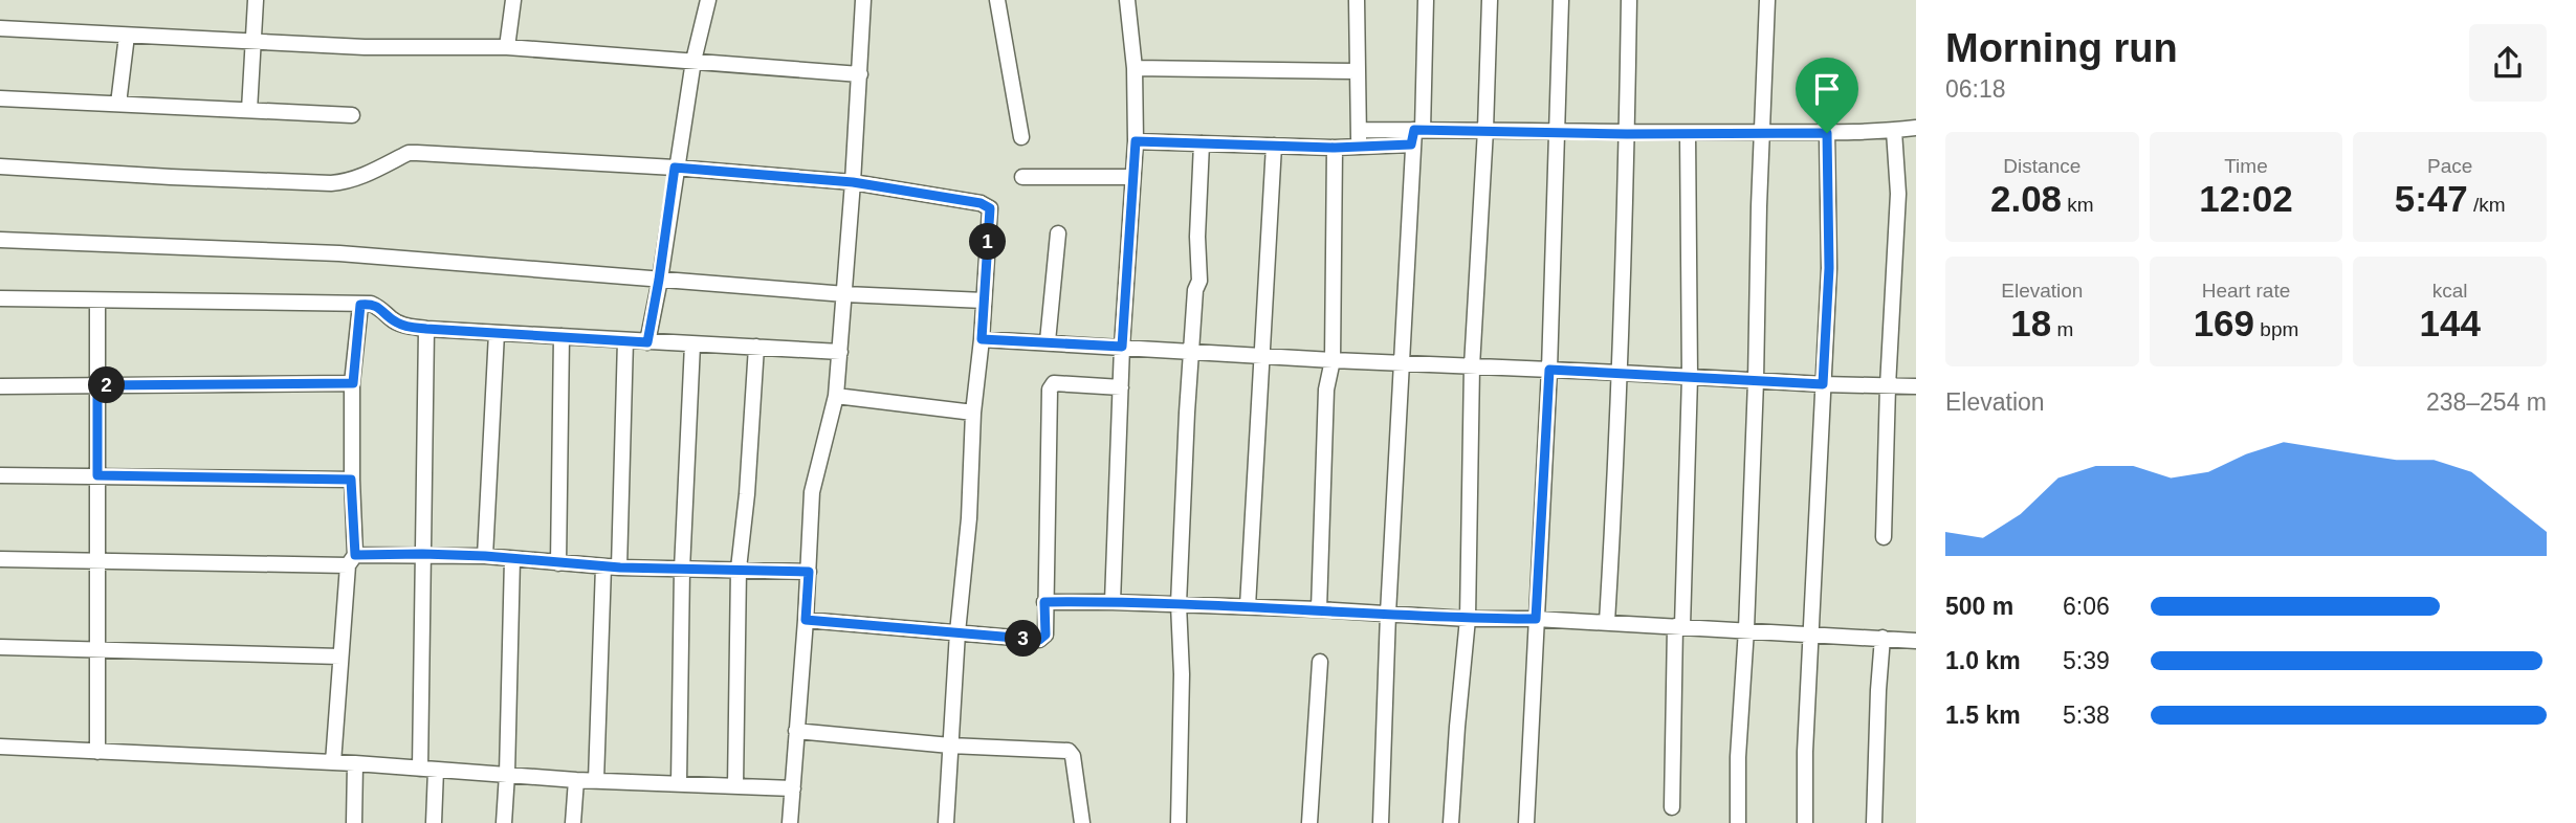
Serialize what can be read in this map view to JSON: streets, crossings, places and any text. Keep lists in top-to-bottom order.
{
  "page": {
    "heading": ["Morning run", "06:18"],
    "stats": [
      ["Distance", "2.08 km"],
      ["Time", "12:02"],
      ["Pace", "5:47 /km"],
      ["Elevation", "18 m"],
      ["Heart rate", "169 bpm"],
      ["kcal", "144"]
    ],
    "pins": ["1", "2", "3"],
    "chart": ["Elevation", "238–254 m"],
    "list": [
      {
        "name": "500 m",
        "note": "6:06"
      },
      {
        "name": "1.0 km",
        "note": "5:39"
      },
      {
        "name": "1.5 km",
        "note": "5:38"
      }
    ]
  }
}
